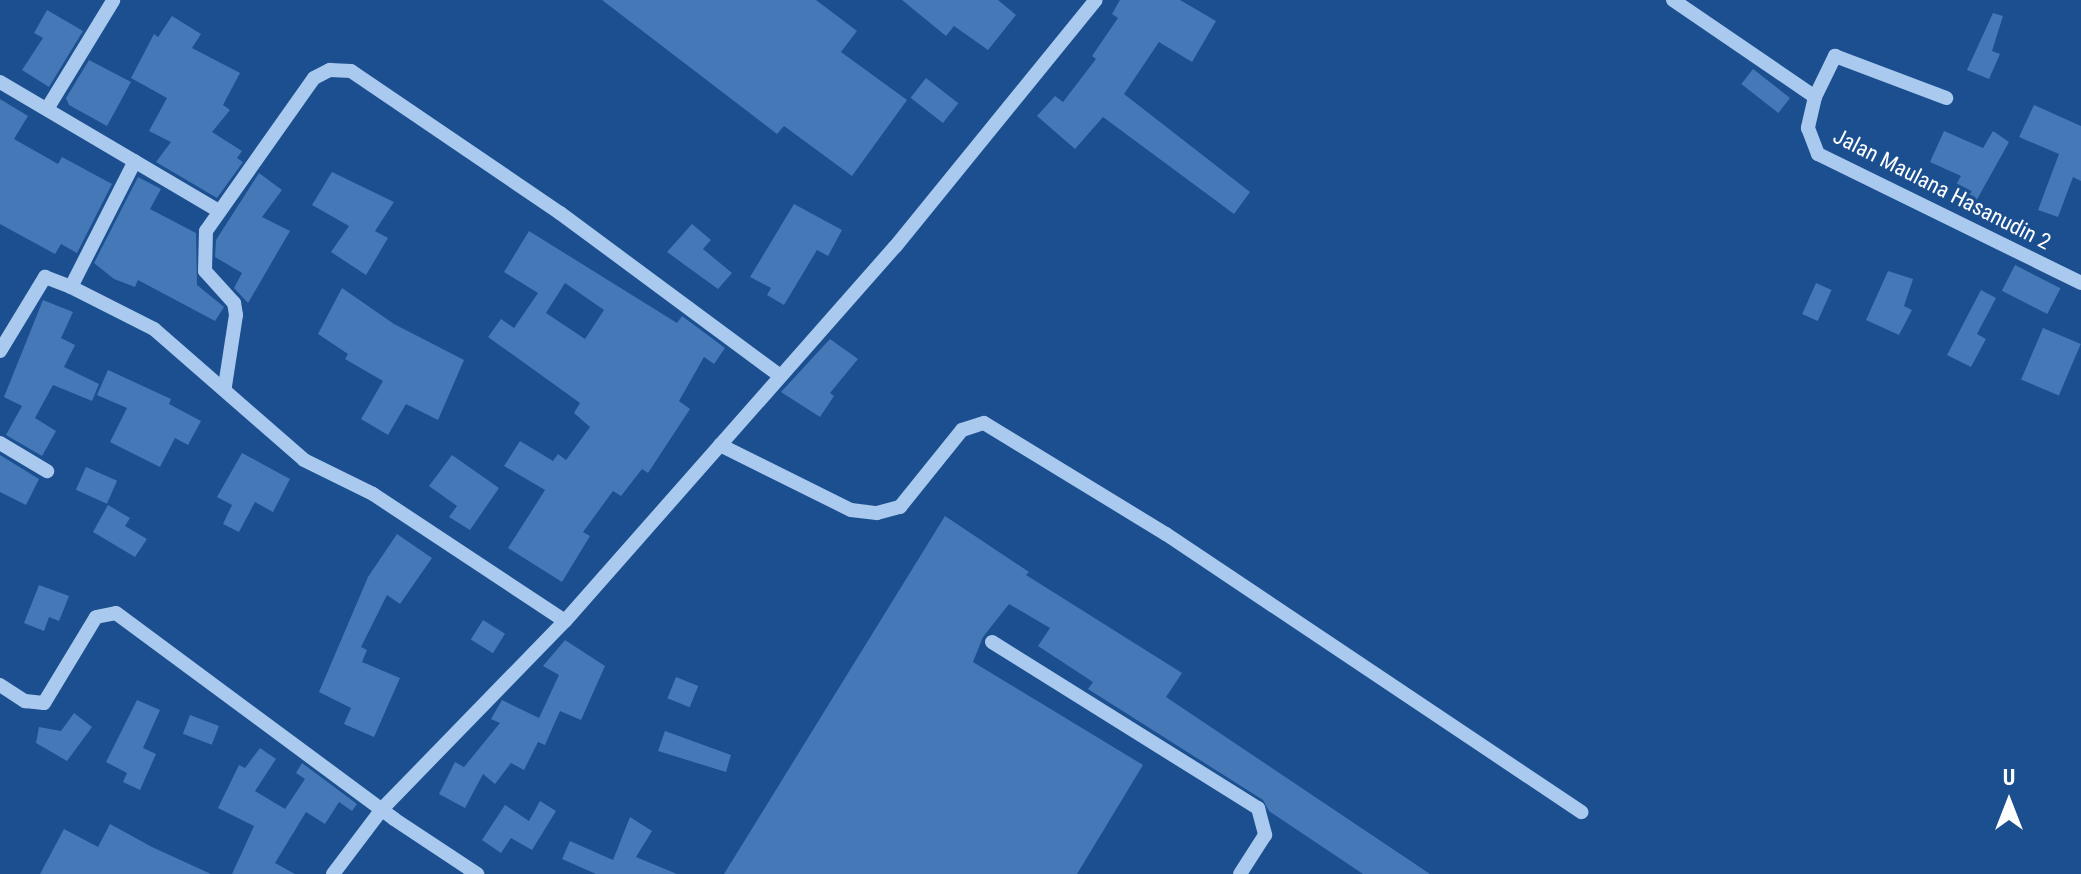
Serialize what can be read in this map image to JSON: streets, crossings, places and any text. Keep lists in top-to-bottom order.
{
  "streets": {
    "street": ["Jalan Maulana Hasanudin 2"]
  },
  "north": "top"
}
